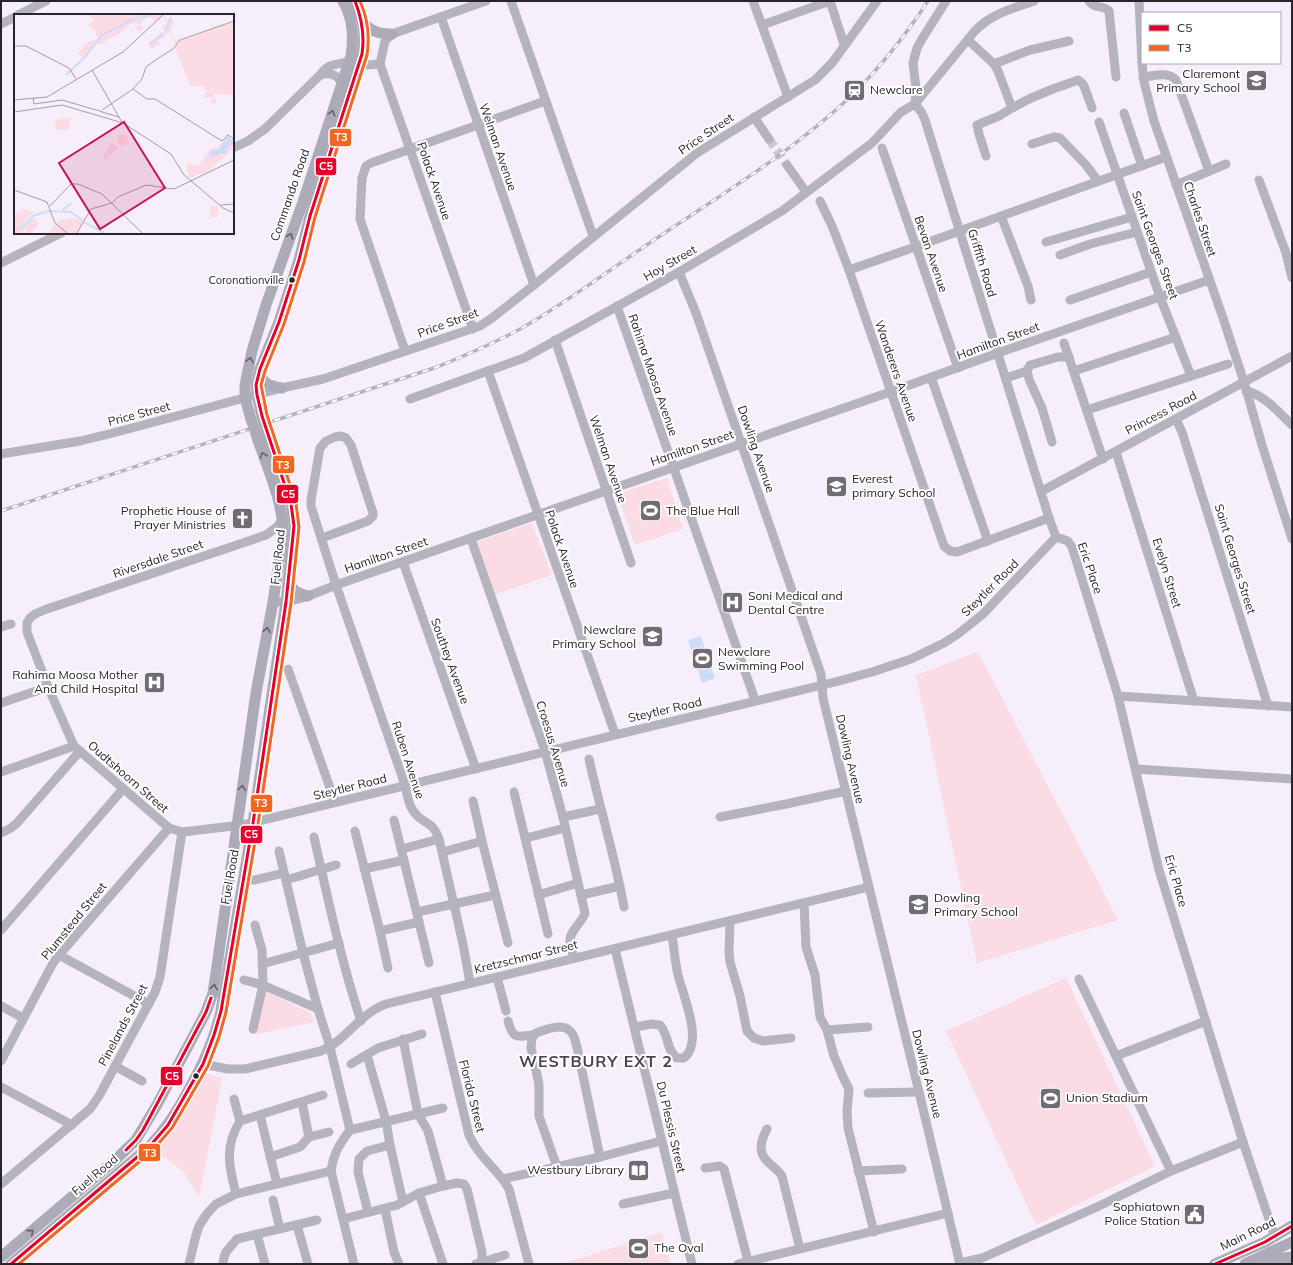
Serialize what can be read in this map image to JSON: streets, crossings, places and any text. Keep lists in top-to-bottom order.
{
  "streets": {
    "main road": ["Commando Road", "Fuel Road", "Main Road"],
    "street": [
      "Price Street",
      "Welman Avenue",
      "Polack Avenue",
      "Charles Street",
      "Saint Georges Street",
      "Bevan Avenue",
      "Hoy Street",
      "Griffith Road",
      "Hamilton Street",
      "Wanderers Avenue",
      "Rahima Moosa Avenue",
      "Princess Road",
      "Dowling Avenue",
      "Riversdale Street",
      "Eric Place",
      "Evelyn Street",
      "Steytler Road",
      "Southey Avenue",
      "Croesus Avenue",
      "Ruben Avenue",
      "Oudtshoorn Street",
      "Plumstead Street",
      "Kretzschmar Street",
      "Pinelands Street",
      "Florida Street",
      "Du Plessis Street"
    ]
  },
  "crossings": [
    ["Price Street", "Welman Avenue"],
    ["Price Street", "Polack Avenue"],
    ["Price Street", "Commando Road"],
    ["Price Street", "Fuel Road"],
    ["Welman Avenue", "Hoy Street"],
    ["Welman Avenue", "Hamilton Street"],
    ["Polack Avenue", "Hoy Street"],
    ["Polack Avenue", "Hamilton Street"],
    ["Polack Avenue", "Steytler Road"],
    ["Commando Road", "Fuel Road"],
    ["Charles Street", "Hamilton Street"],
    ["Charles Street", "Princess Road"],
    ["Saint Georges Street", "Hamilton Street"],
    ["Saint Georges Street", "Princess Road"],
    ["Bevan Avenue", "Hamilton Street"],
    ["Hoy Street", "Griffith Road"],
    ["Hoy Street", "Rahima Moosa Avenue"],
    ["Hoy Street", "Dowling Avenue"],
    ["Griffith Road", "Hamilton Street"],
    ["Griffith Road", "Princess Road"],
    ["Griffith Road", "Eric Place"],
    ["Griffith Road", "Steytler Road"],
    ["Hamilton Street", "Wanderers Avenue"],
    ["Hamilton Street", "Rahima Moosa Avenue"],
    ["Hamilton Street", "Dowling Avenue"],
    ["Hamilton Street", "Fuel Road"],
    ["Hamilton Street", "Southey Avenue"],
    ["Hamilton Street", "Croesus Avenue"],
    ["Hamilton Street", "Ruben Avenue"],
    ["Rahima Moosa Avenue", "Steytler Road"],
    ["Princess Road", "Evelyn Street"],
    ["Dowling Avenue", "Steytler Road"],
    ["Dowling Avenue", "Kretzschmar Street"],
    ["Fuel Road", "Riversdale Street"],
    ["Fuel Road", "Steytler Road"],
    ["Fuel Road", "Oudtshoorn Street"],
    ["Fuel Road", "Kretzschmar Street"],
    ["Riversdale Street", "Oudtshoorn Street"],
    ["Eric Place", "Steytler Road"],
    ["Eric Place", "Main Road"],
    ["Steytler Road", "Southey Avenue"],
    ["Steytler Road", "Croesus Avenue"],
    ["Steytler Road", "Ruben Avenue"],
    ["Steytler Road", "Oudtshoorn Street"],
    ["Croesus Avenue", "Kretzschmar Street"],
    ["Ruben Avenue", "Kretzschmar Street"],
    ["Oudtshoorn Street", "Plumstead Street"],
    ["Oudtshoorn Street", "Pinelands Street"],
    ["Kretzschmar Street", "Florida Street"],
    ["Kretzschmar Street", "Du Plessis Street"]
  ],
  "districts": ["WESTBURY EXT 2"],
  "places": {
    "school or university": [
      "Claremont Primary School",
      "Everest primary School",
      "Newclare Primary School",
      "Dowling Primary School"
    ],
    "station": ["Newclare"],
    "other": ["Coronationville"],
    "sports": [
      "The Blue Hall",
      "Newclare Swimming Pool",
      "Union Stadium",
      "The Oval"
    ],
    "church": ["Prophetic House of Prayer Ministries"],
    "hospital": ["Soni Medical and Dental Centre", "Rahima Moosa Mother And Child Hospital"],
    "library": ["Westbury Library"],
    "public building": ["Sophiatown Police Station"]
  },
  "lines": ["transit line C5", "transit line T3"],
  "legend": ["C5", "T3"]
}
